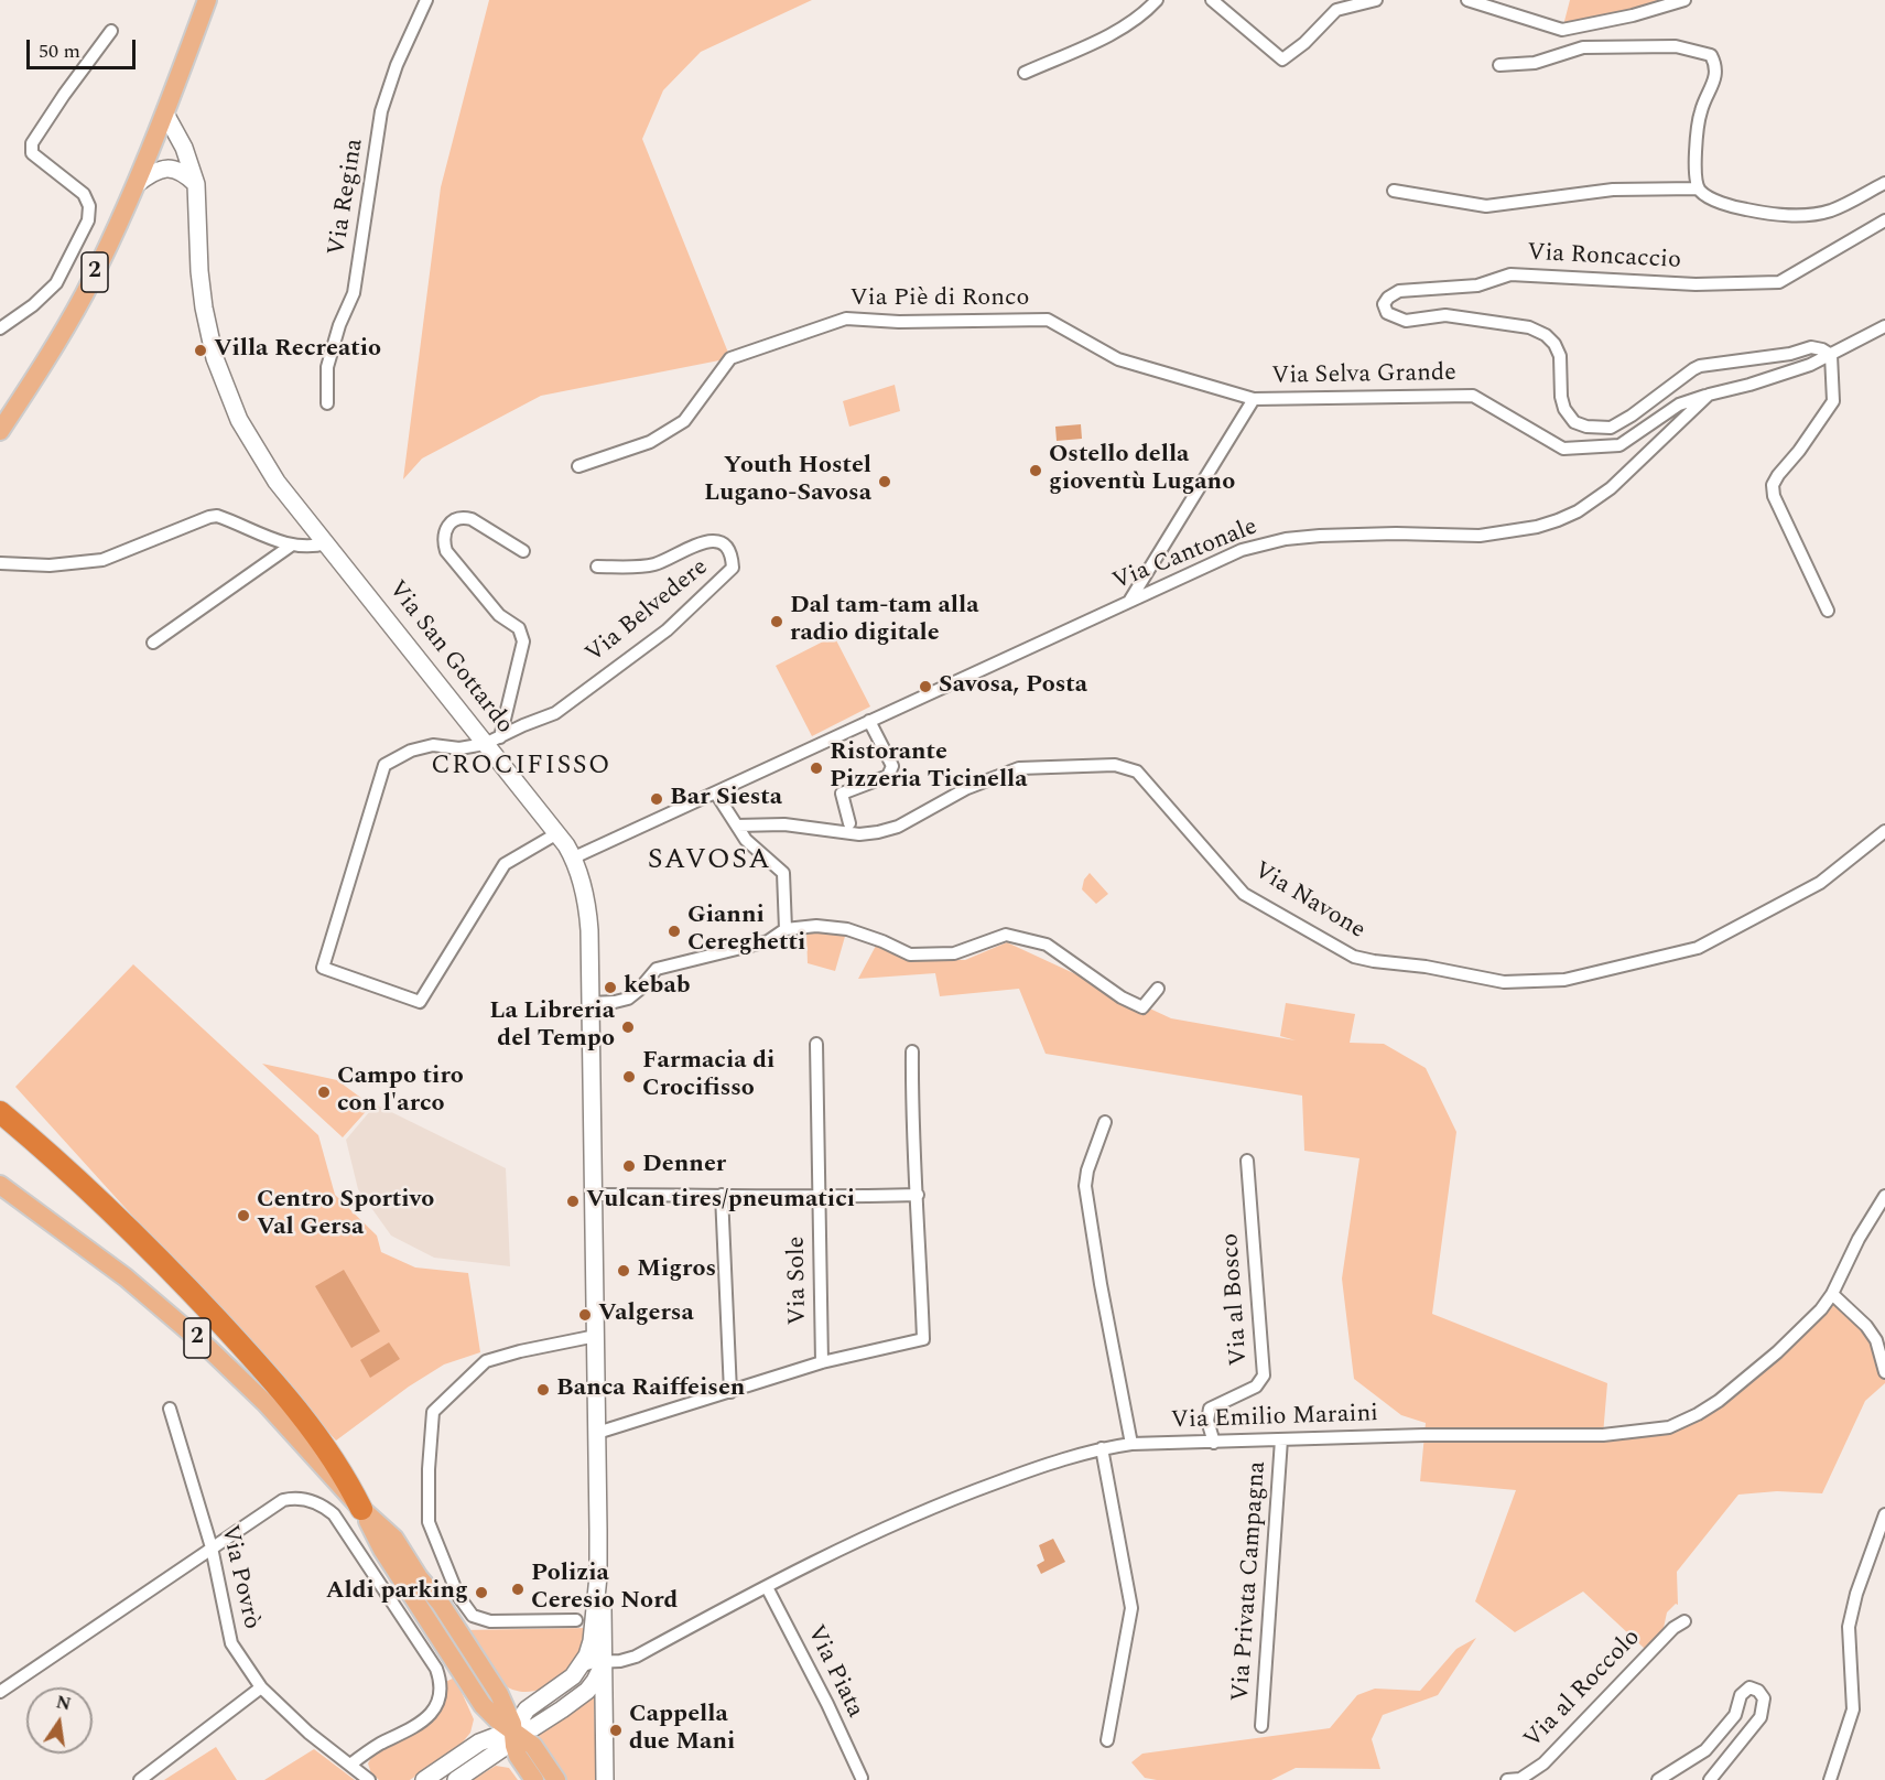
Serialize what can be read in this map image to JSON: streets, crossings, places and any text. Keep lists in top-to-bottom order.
{
  "streets": {
    "main road": ["2", "Via San Gottardo"],
    "street": [
      "Via Regina",
      "Via Roncaccio",
      "Via Piè di Ronco",
      "Via Selva Grande",
      "Via Cantonale",
      "Via Belvedere",
      "Via Navone",
      "Via Sole",
      "Via al Bosco",
      "Via Emilio Maraini",
      "Via Povrò",
      "Via Privata Campagna",
      "Via Piata",
      "Via al Roccolo"
    ]
  },
  "crossings": [
    ["2", "Via San Gottardo"],
    ["Via Piè di Ronco", "Via Selva Grande"],
    ["Via Selva Grande", "Via Cantonale"],
    ["Via Cantonale", "Via San Gottardo"],
    ["Via Belvedere", "Via San Gottardo"],
    ["Via San Gottardo", "Via Emilio Maraini"],
    ["Via al Bosco", "Via Emilio Maraini"],
    ["Via Emilio Maraini", "Via Privata Campagna"],
    ["Via Emilio Maraini", "Via Piata"]
  ],
  "districts": ["CROCIFISSO", "SAVOSA"],
  "places": [
    "Villa Recreatio",
    "Ostello della gioventù Lugano",
    "Youth Hostel Lugano-Savosa",
    "Dal tam-tam alla radio digitale",
    "Savosa, Posta",
    "Ristorante Pizzeria Ticinella",
    "Bar Siesta",
    "Gianni Cereghetti",
    "kebab",
    "La Libreria del Tempo",
    "Farmacia di Crocifisso",
    "Campo tiro con l'arco",
    "Denner",
    "Vulcan tires/pneumatici",
    "Centro Sportivo Val Gersa",
    "Migros",
    "Valgersa",
    "Banca Raiffeisen",
    "Polizia Ceresio Nord",
    "Aldi parking",
    "Cappella due Mani"
  ],
  "scale_bar": "50 m",
  "north": "top"
}
